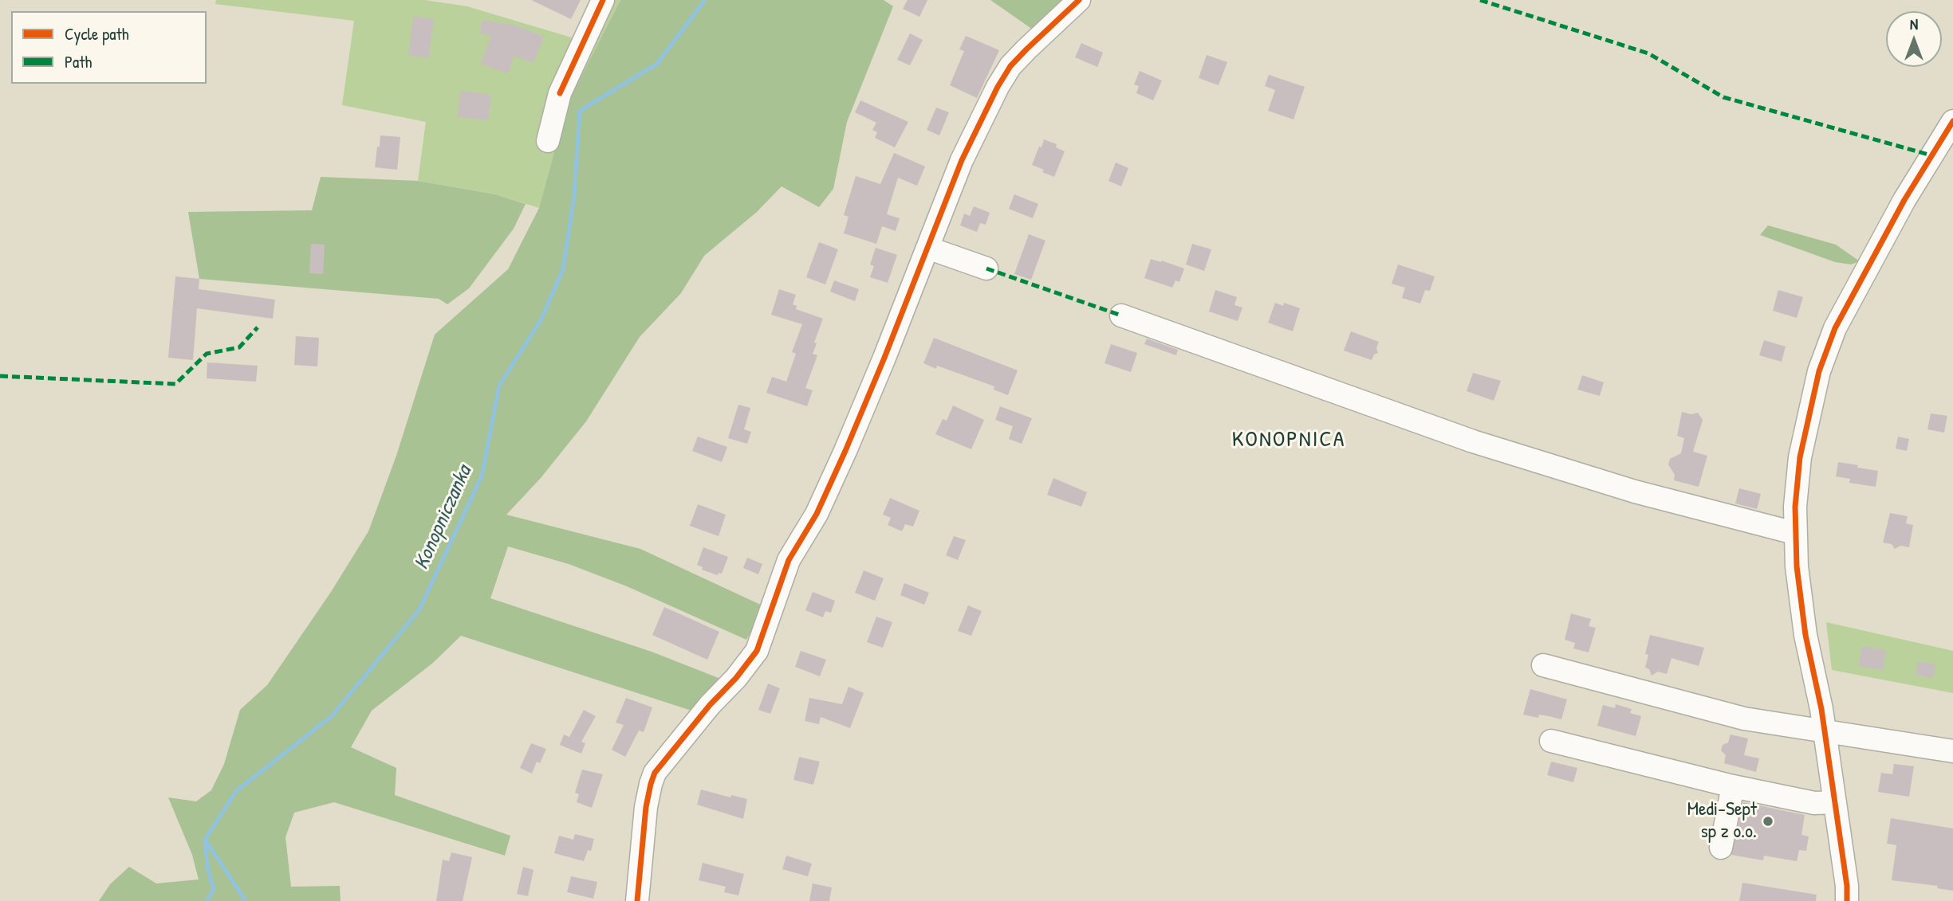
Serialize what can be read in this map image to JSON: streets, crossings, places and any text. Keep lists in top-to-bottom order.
{
  "districts": ["KONOPNICA"],
  "water": ["Konopniczanka"],
  "places": ["Medi-Sept sp z o.o."],
  "legend": ["Cycle path", "Path"],
  "north": "top"
}
